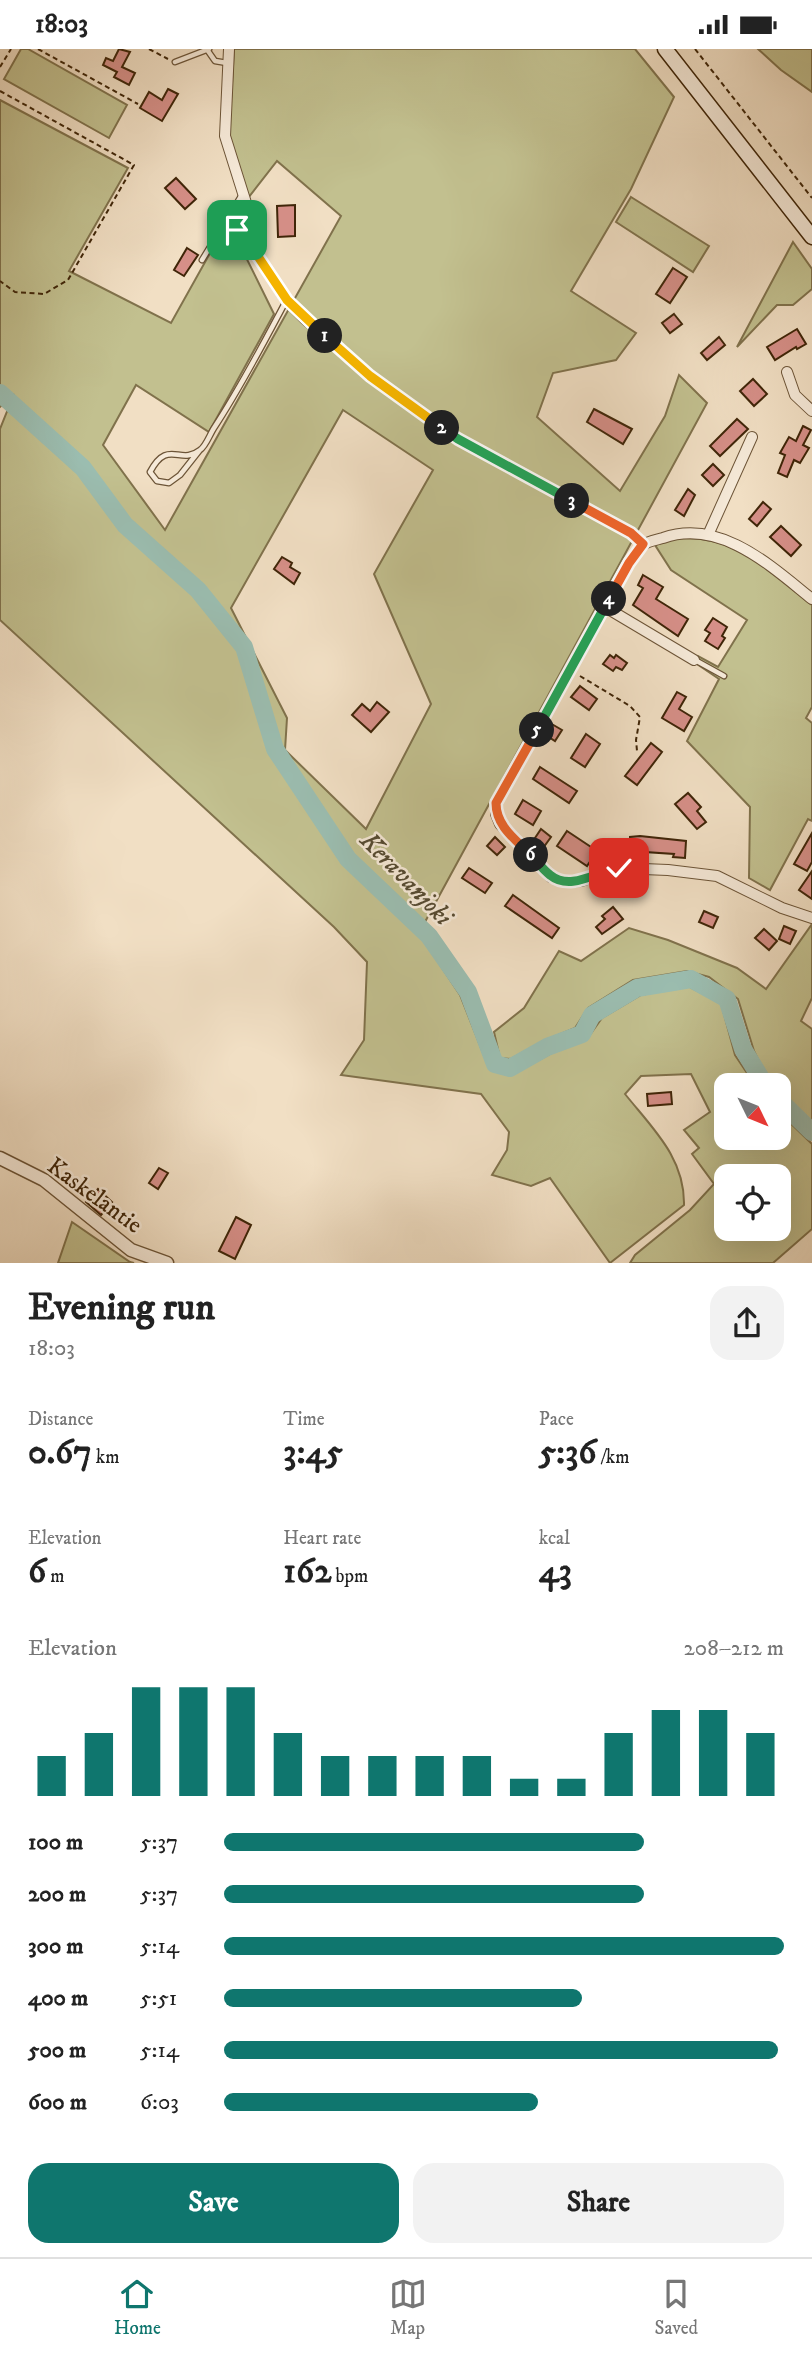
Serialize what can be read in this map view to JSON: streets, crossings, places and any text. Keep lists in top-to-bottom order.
{
  "streets": {
    "street": ["Kaskelantie"]
  },
  "water": ["Keravanjoki"],
  "north": "bottom right",
  "page": {
    "status": "18:03",
    "pins": [
      "1",
      "2",
      "3",
      "4",
      "5",
      "6"
    ],
    "heading": ["Evening run", "18:03"],
    "stats": [
      ["Distance", "0.67 km"],
      ["Time", "3:45"],
      ["Pace", "5:36 /km"],
      ["Elevation", "6 m"],
      ["Heart rate", "162 bpm"],
      ["kcal", "43"]
    ],
    "chart": ["Elevation", "208–212 m"],
    "list": [
      {
        "name": "100 m",
        "note": "5:37"
      },
      {
        "name": "200 m",
        "note": "5:37"
      },
      {
        "name": "300 m",
        "note": "5:14"
      },
      {
        "name": "400 m",
        "note": "5:51"
      },
      {
        "name": "500 m",
        "note": "5:14"
      },
      {
        "name": "600 m",
        "note": "6:03"
      }
    ],
    "buttons": ["Save", "Share"],
    "tabs": ["Home", "Map", "Saved"]
  }
}
